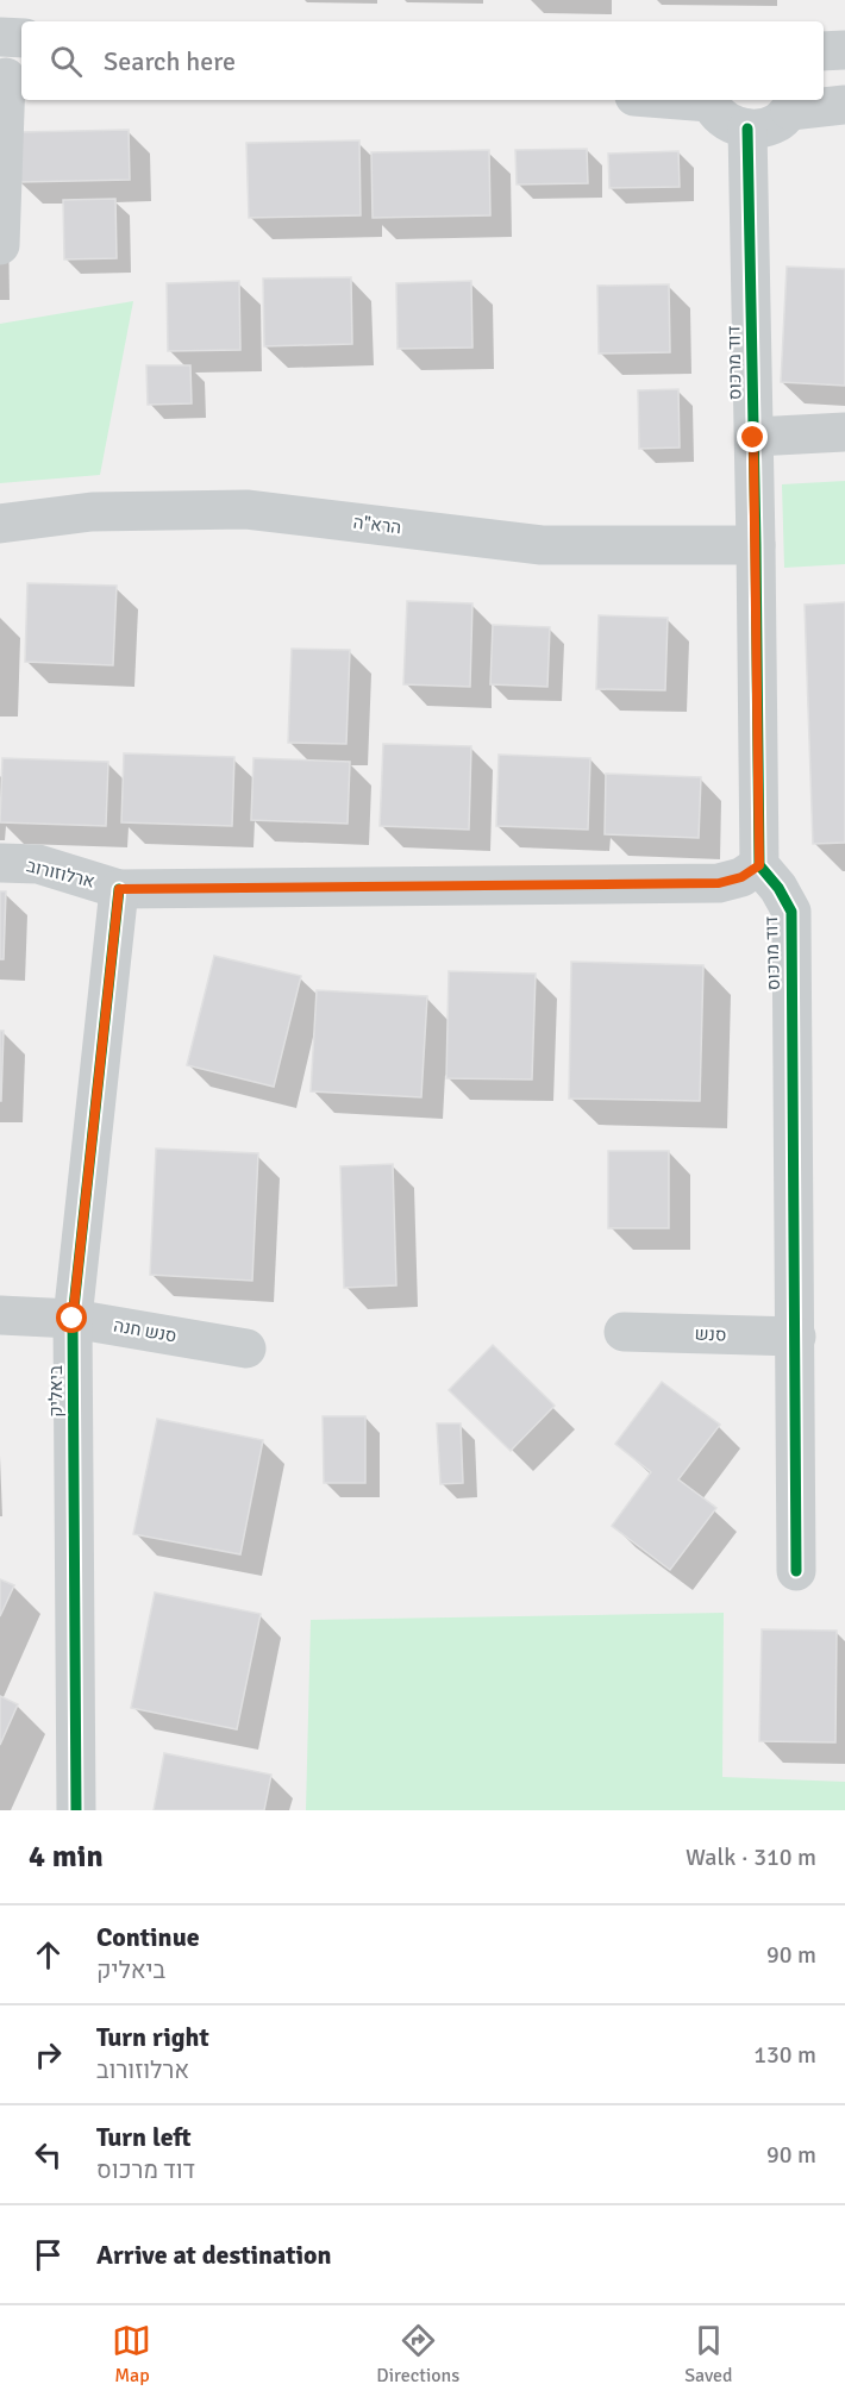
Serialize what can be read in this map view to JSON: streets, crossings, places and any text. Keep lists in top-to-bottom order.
{
  "streets": {
    "street": [
      "דוד מרכוס",
      "הרא\"ה",
      "ארלוזורוב",
      "סנש חנה",
      "סנש",
      "ביאליק"
    ]
  },
  "crossings": [
    ["דוד מרכוס", "הרא\"ה"],
    ["דוד מרכוס", "ארלוזורוב"],
    ["דוד מרכוס", "סנש"],
    ["ארלוזורוב", "ביאליק"],
    ["סנש חנה", "ביאליק"]
  ],
  "page": {
    "search": "Search here",
    "heading": ["4 min", "Walk · 310 m"],
    "list": [
      ["Continue", "ביאליק", "90 m"],
      ["Turn right", "ארלוזורוב", "130 m"],
      ["Turn left", "דוד מרכוס", "90 m"],
      "Arrive at destination"
    ],
    "nav": ["Map", "Directions", "Saved"]
  }
}
